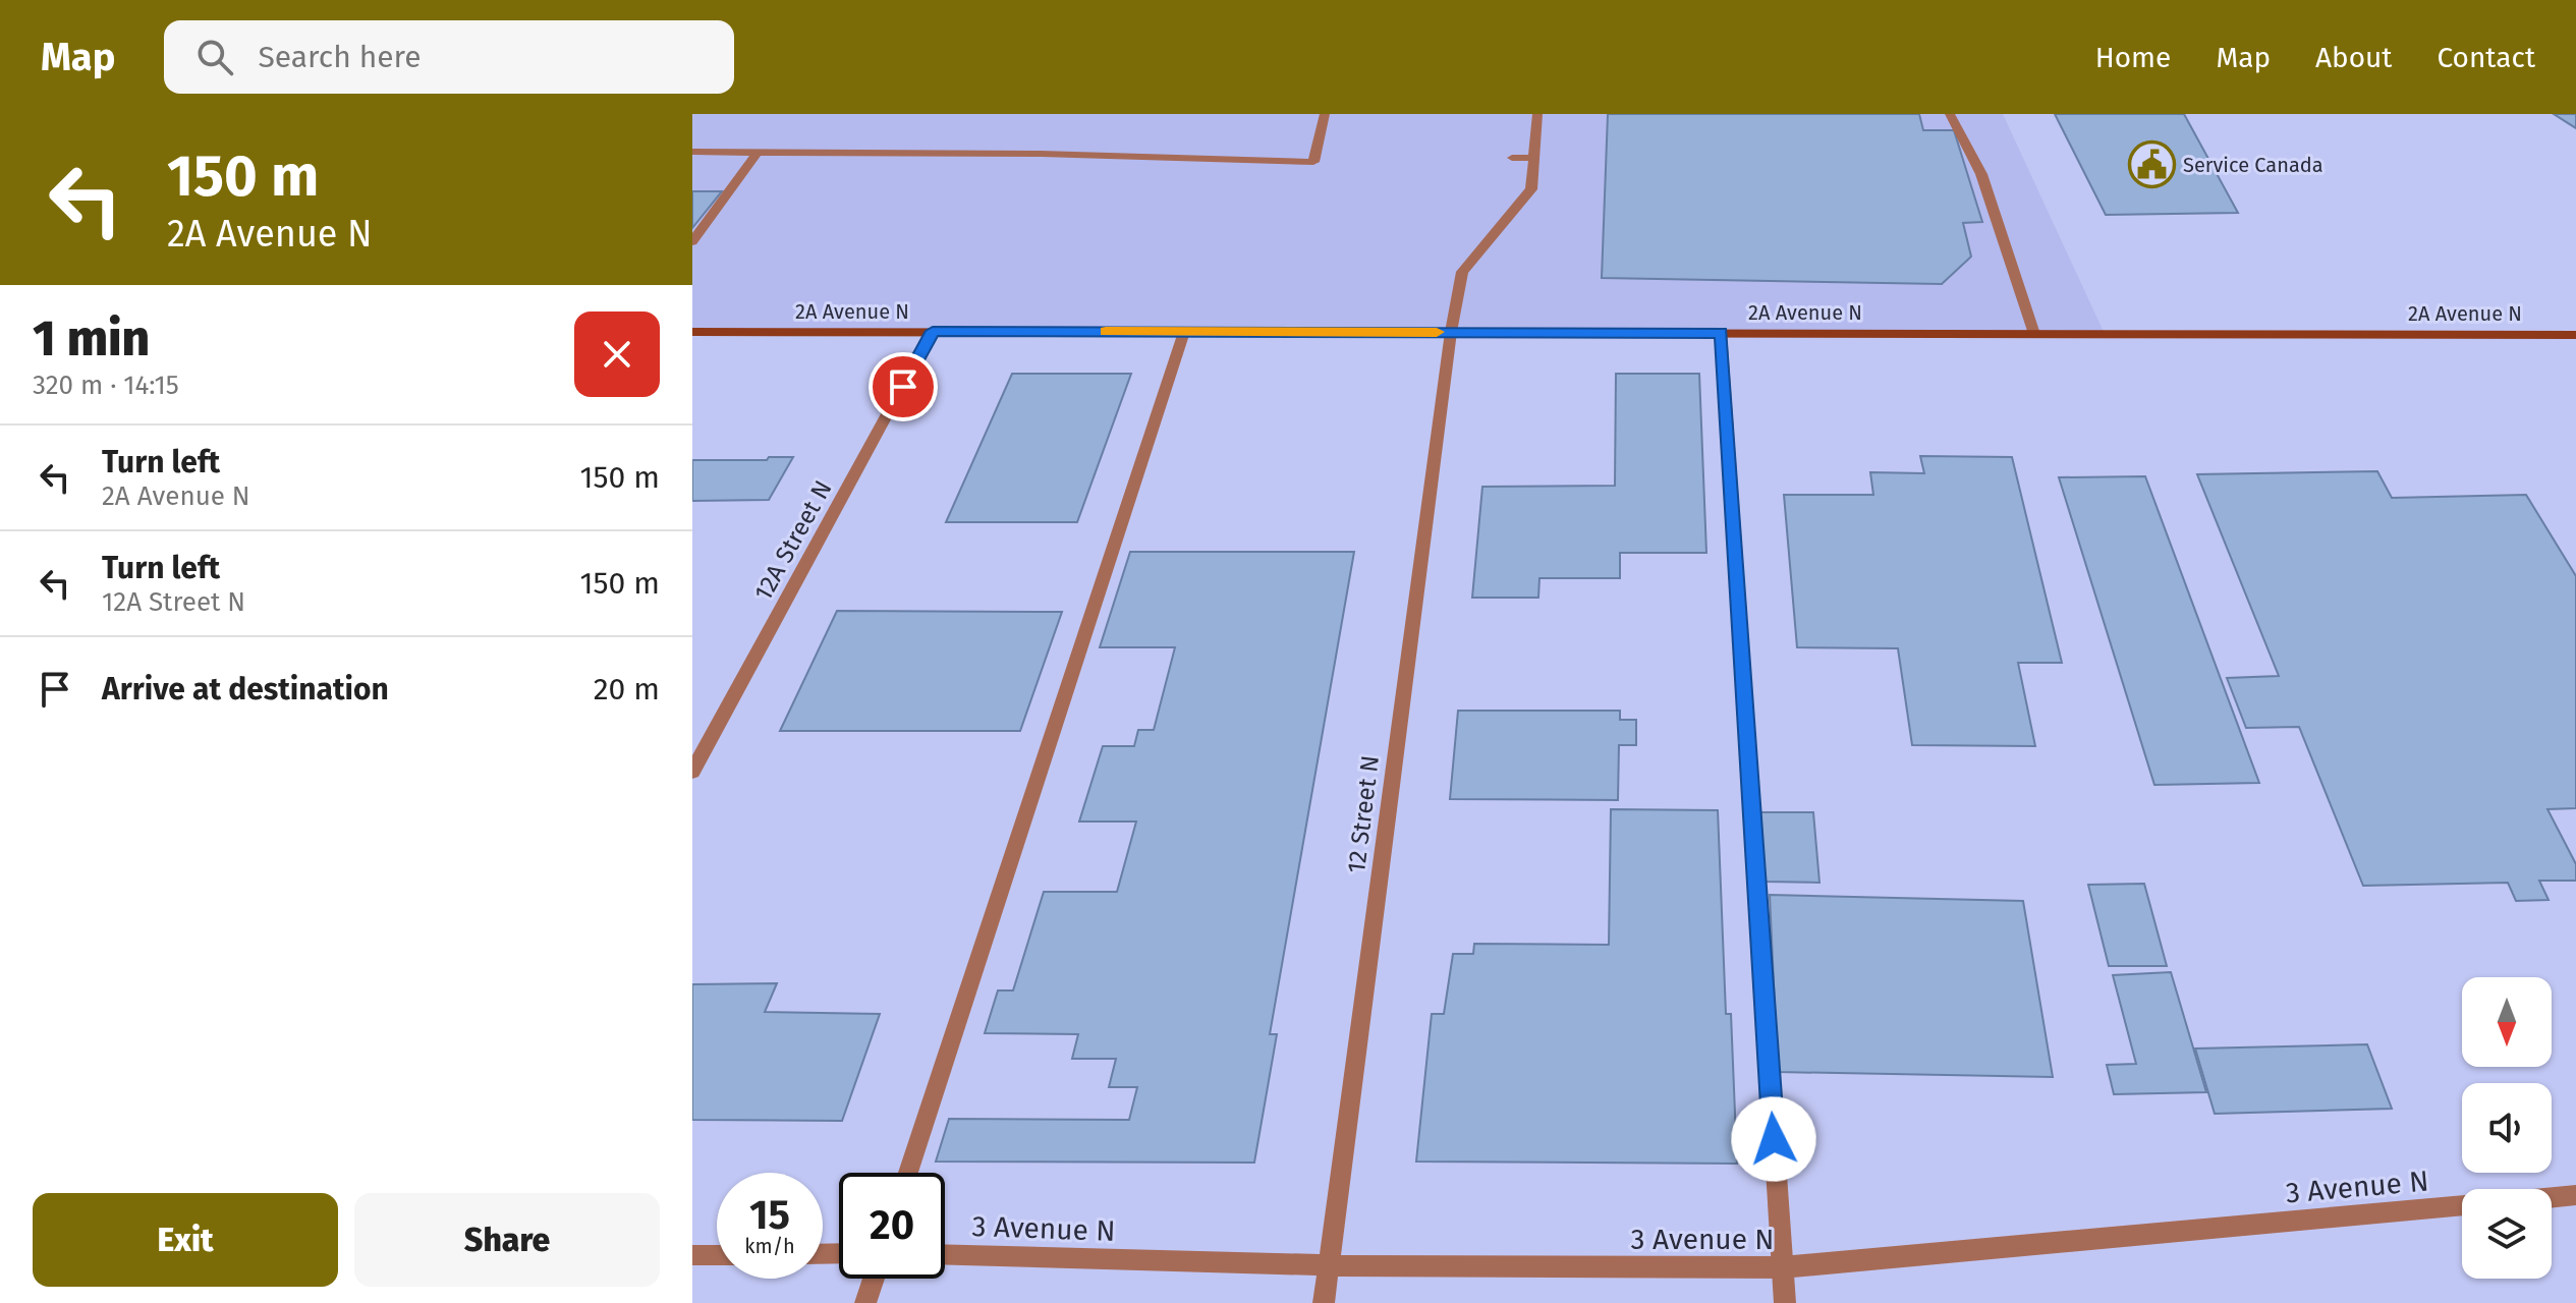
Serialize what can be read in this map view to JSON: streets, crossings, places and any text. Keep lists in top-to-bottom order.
{
  "streets": {
    "street": [
      "2A Avenue N",
      "12A Street N",
      "12 Street N",
      "3 Avenue N"
    ]
  },
  "crossings": [
    ["2A Avenue N", "12A Street N"],
    ["2A Avenue N", "12 Street N"],
    ["12 Street N", "3 Avenue N"]
  ],
  "places": {
    "public building": ["Service Canada"]
  },
  "north": "bottom",
  "page": {
    "header": "Map",
    "search": "Search here",
    "nav": [
      "Home",
      "Map",
      "About",
      "Contact"
    ],
    "turn": ["150 m", "2A Avenue N"],
    "heading": ["1 min", "320 m · 14:15"],
    "list": [
      {
        "name": "Turn left",
        "note": "2A Avenue N",
        "value": "150 m"
      },
      {
        "name": "Turn left",
        "note": "12A Street N",
        "value": "150 m"
      },
      {
        "name": "Arrive at destination",
        "value": "20 m"
      }
    ],
    "speed": "15 km/h",
    "limit": "20",
    "buttons": ["Exit", "Share"]
  }
}
